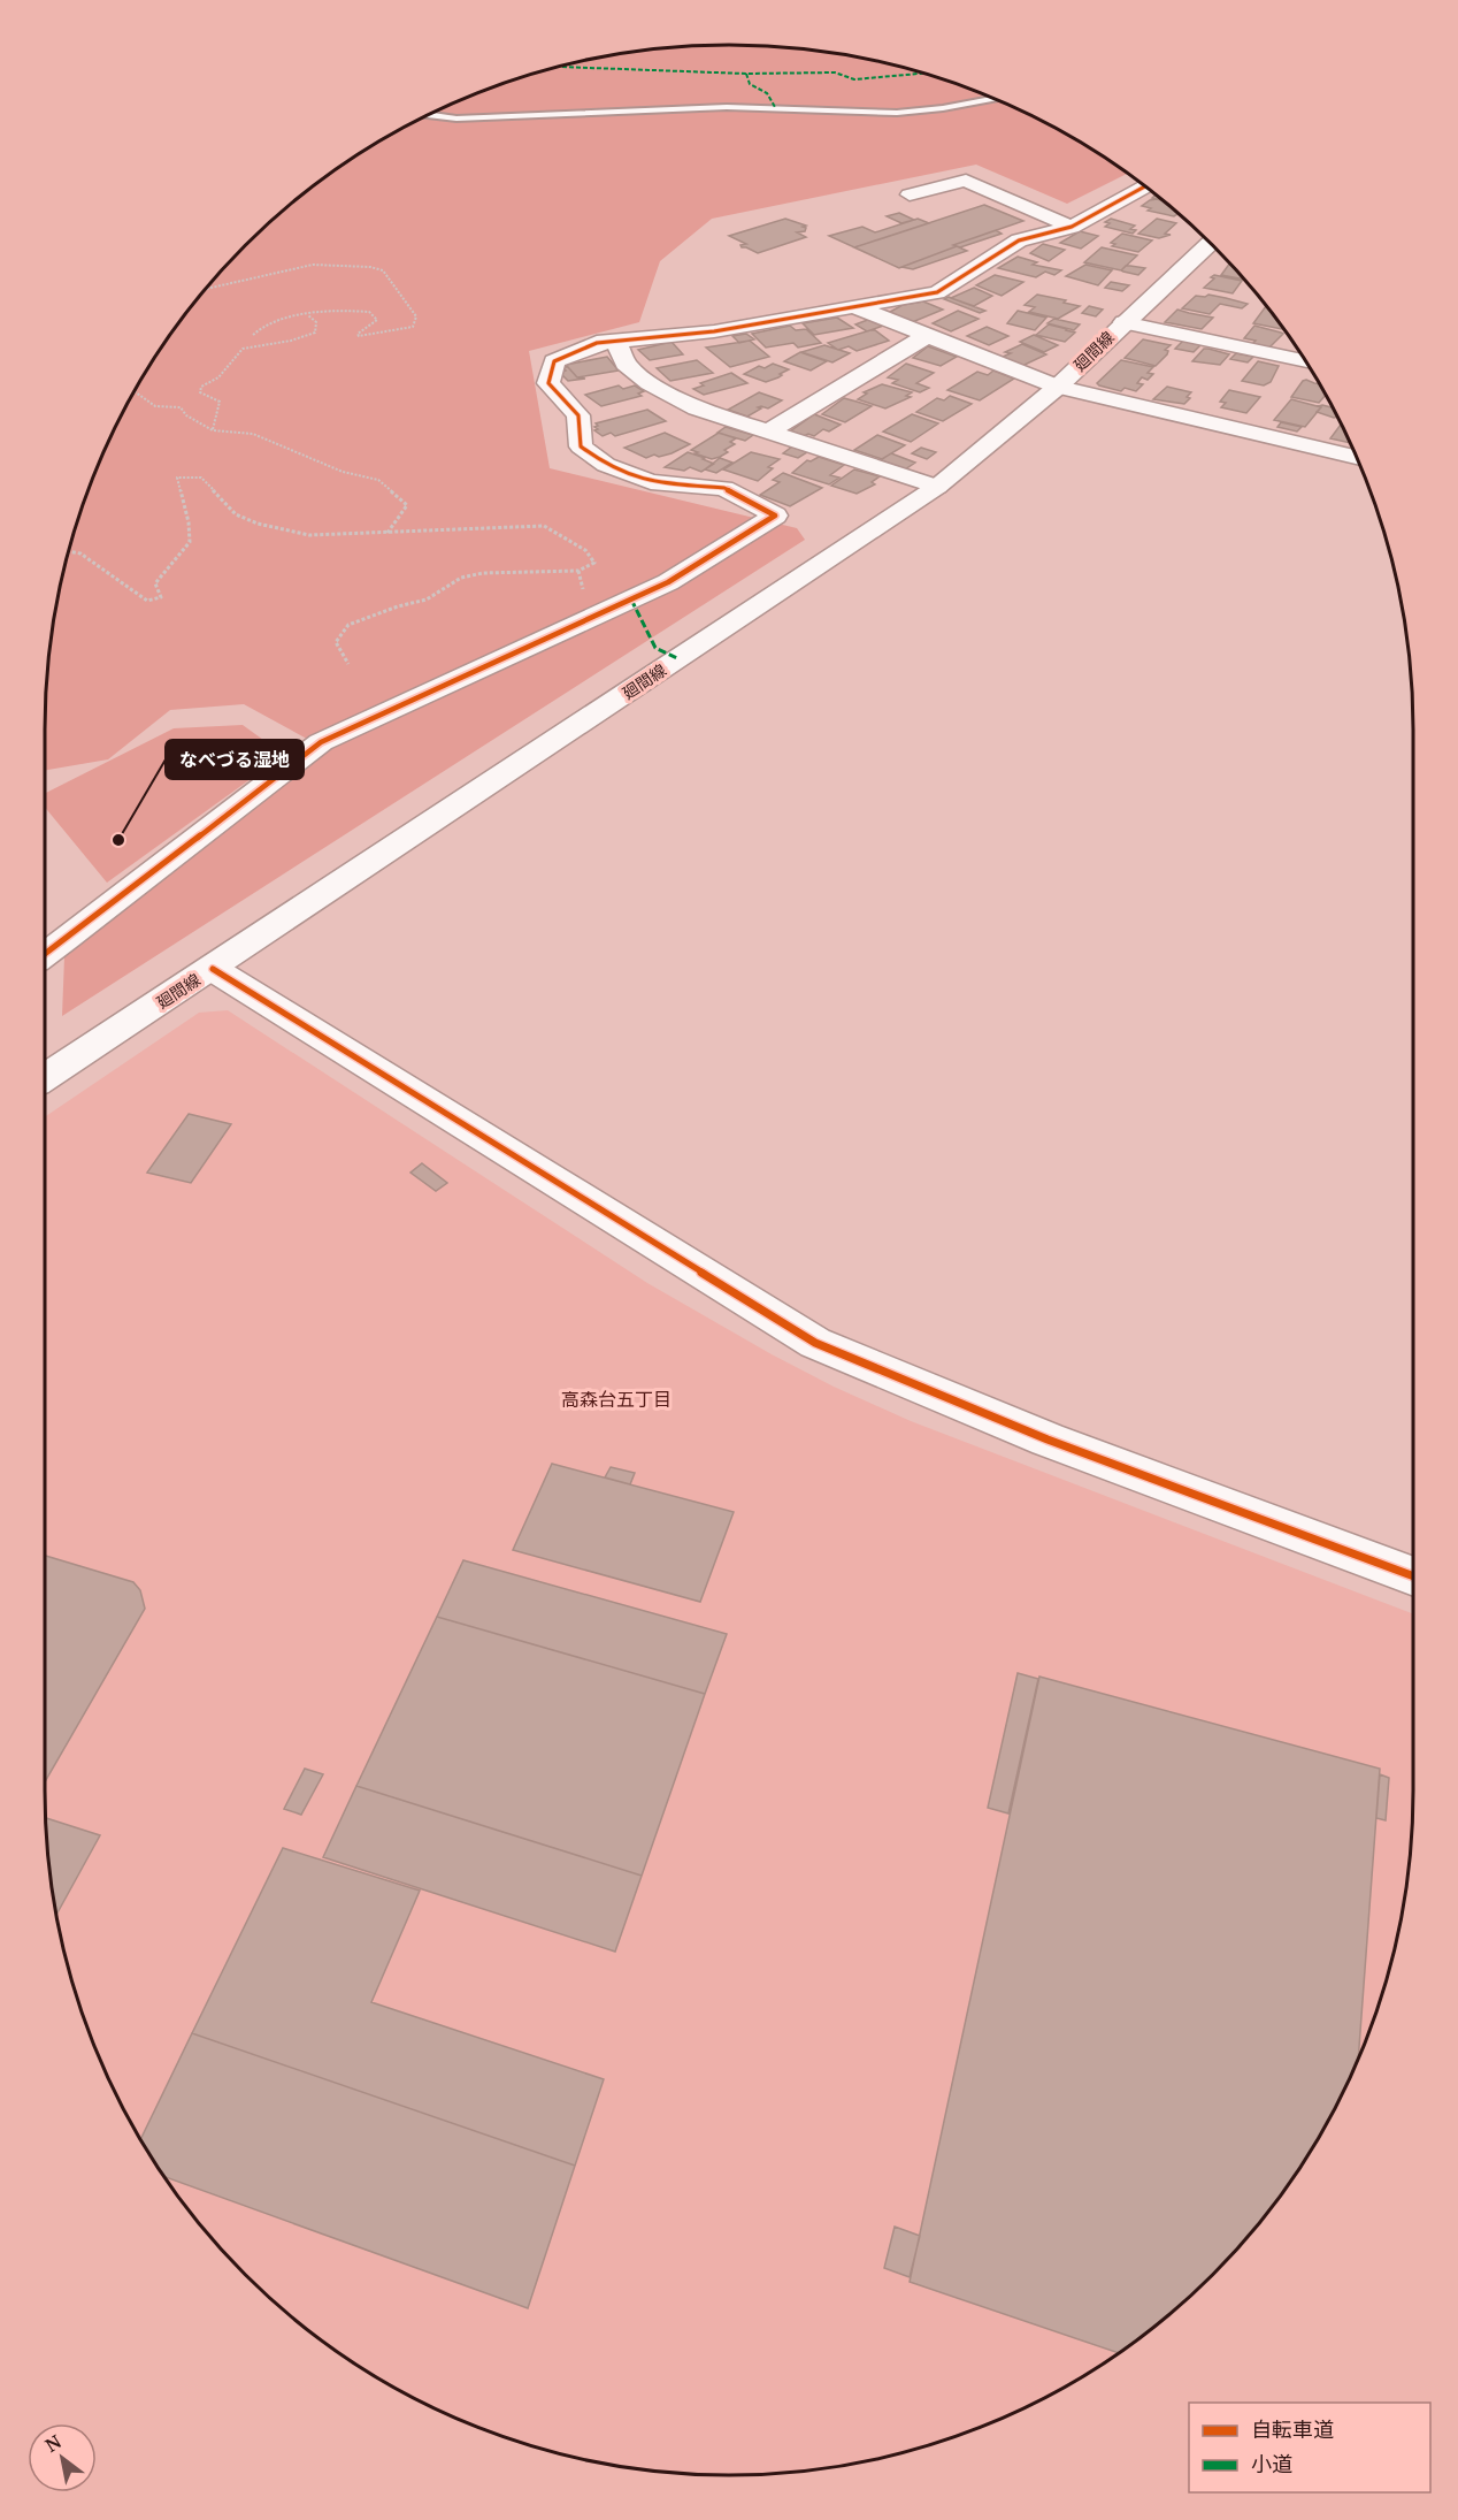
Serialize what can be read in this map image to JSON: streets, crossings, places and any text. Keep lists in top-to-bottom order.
{
  "streets": {
    "street": ["廻間線"]
  },
  "districts": ["高森台五丁目"],
  "places": ["なべづる湿地"],
  "legend": ["自転車道", "小道"],
  "north": "top left"
}
